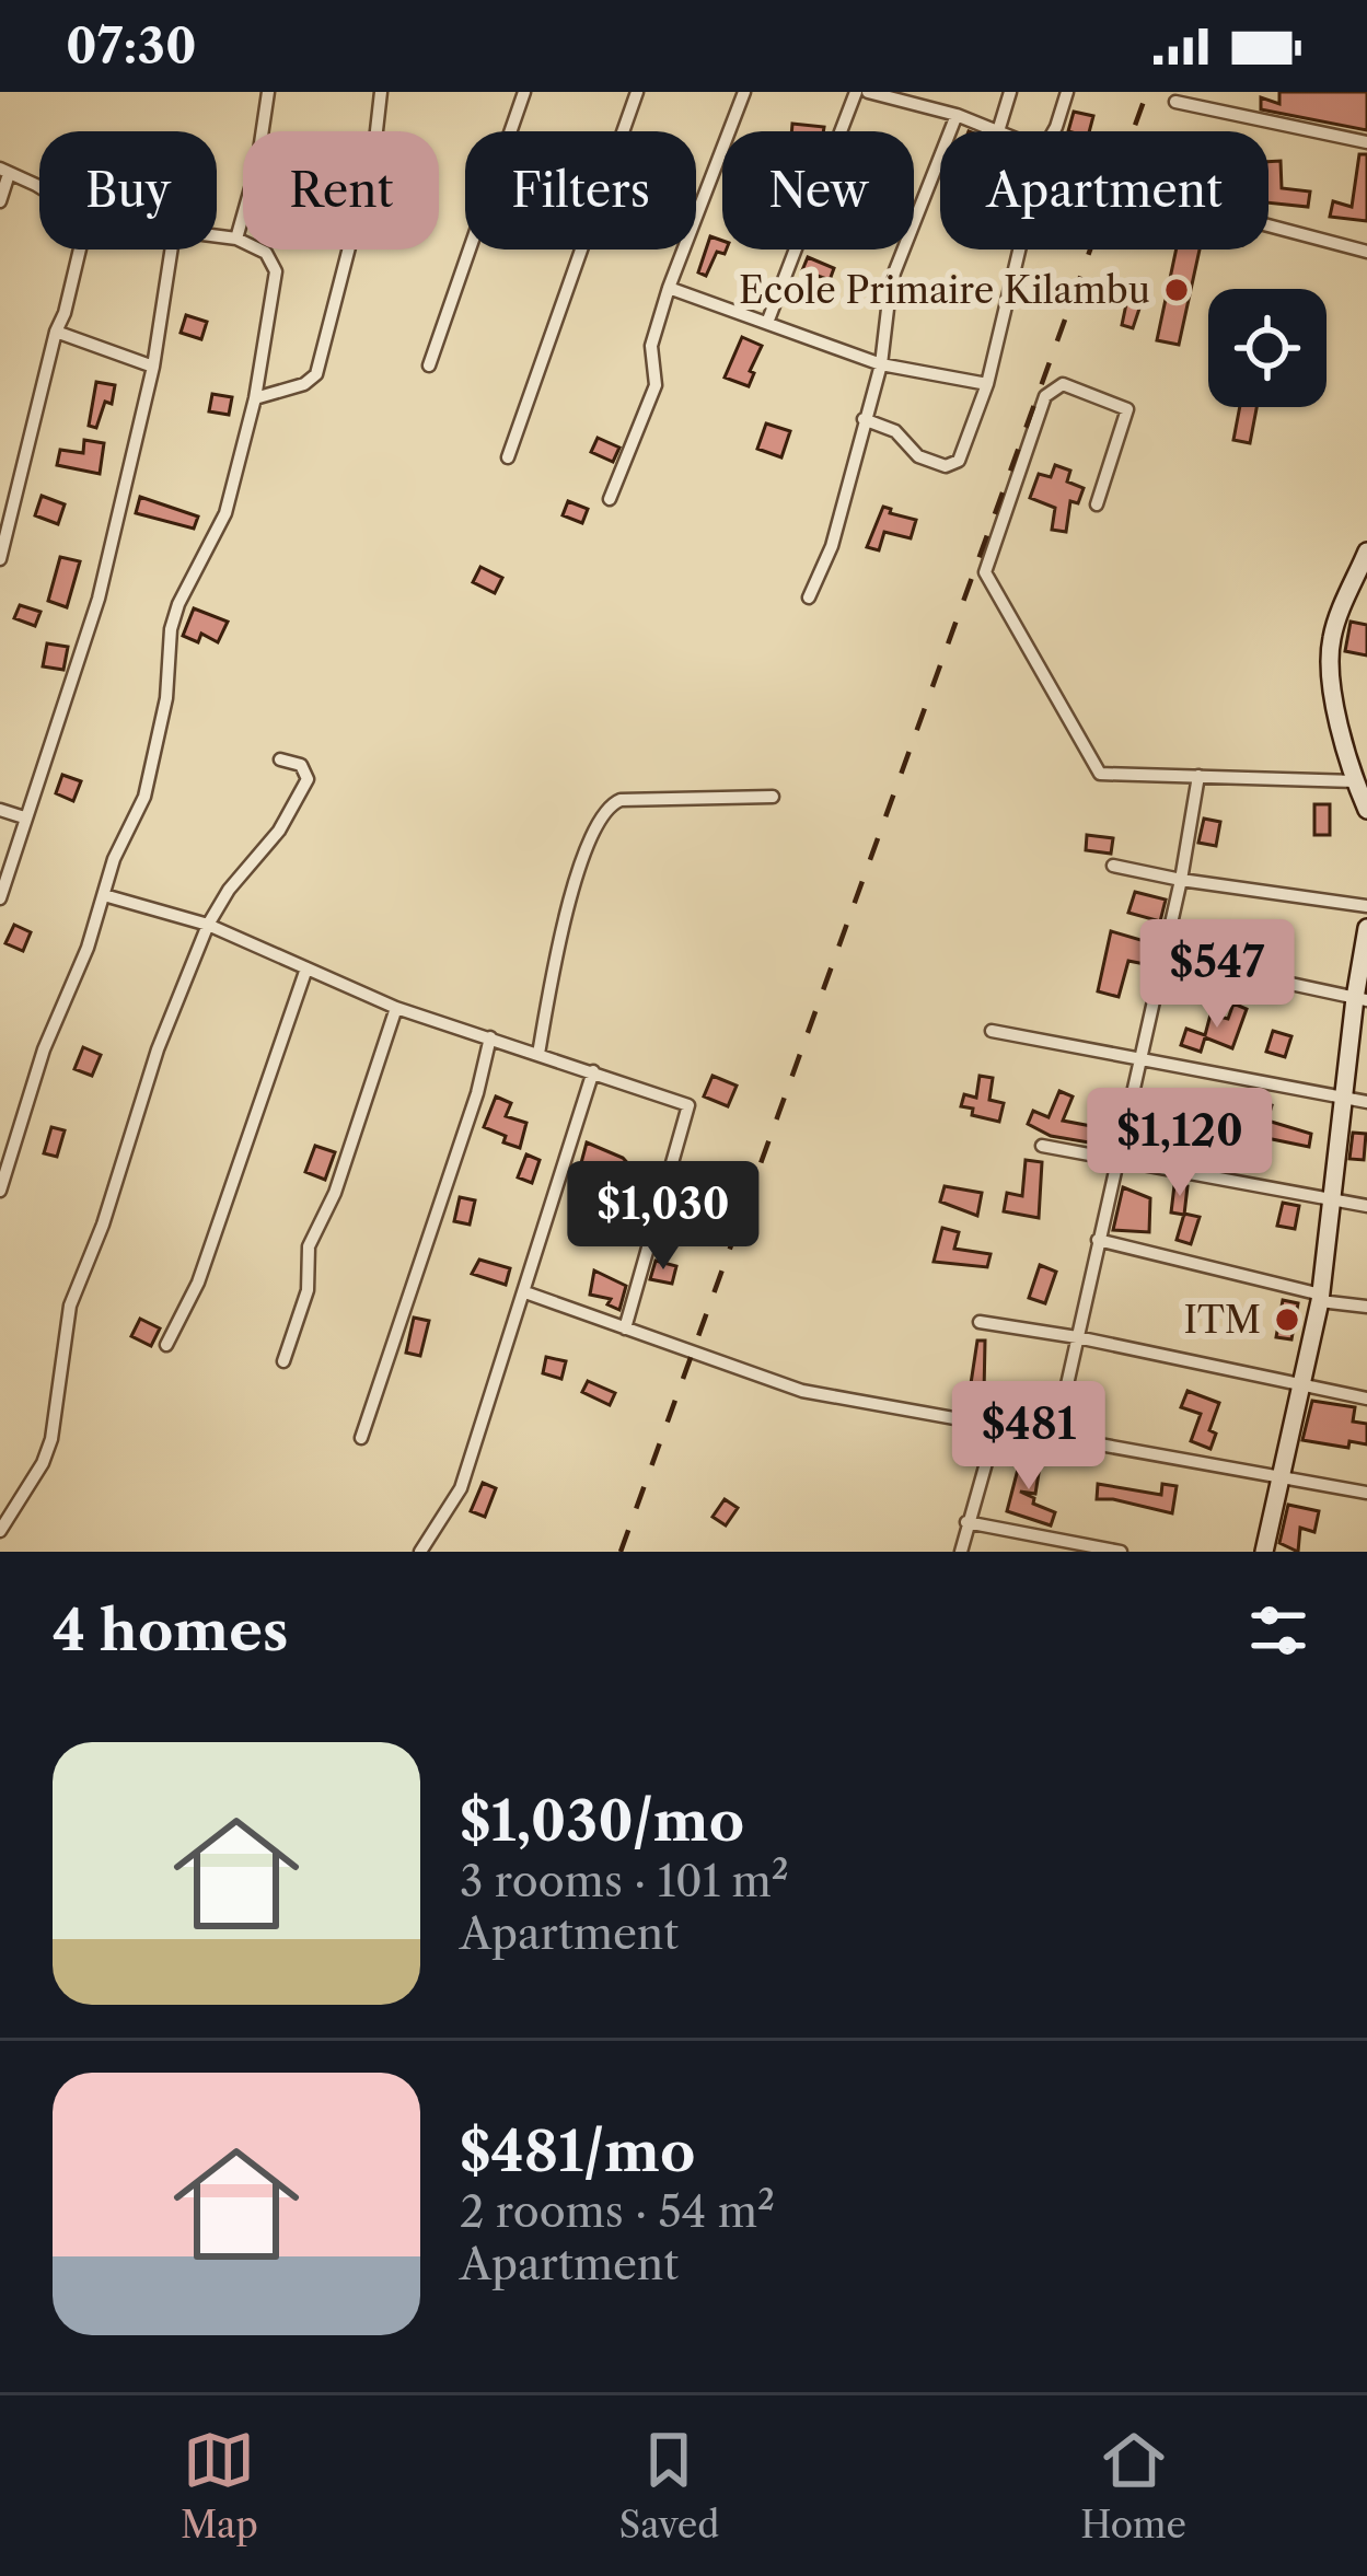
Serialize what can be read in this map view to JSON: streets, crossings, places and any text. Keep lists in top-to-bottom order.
{
  "places": ["Ecole Primaire Kilambu", "ITM"],
  "page": {
    "status": "07:30",
    "chip": [
      "Buy",
      "Rent",
      "Filters",
      "New",
      "Apartment"
    ],
    "price": [
      "$547",
      "$1,120",
      "$1,030",
      "$481"
    ],
    "heading": "4 homes",
    "list": [
      {
        "name": "$1,030/mo",
        "note": "3 rooms · 101 m² · Apartment"
      },
      {
        "name": "$481/mo",
        "note": "2 rooms · 54 m² · Apartment"
      }
    ],
    "tabs": ["Map", "Saved", "Home"]
  }
}
